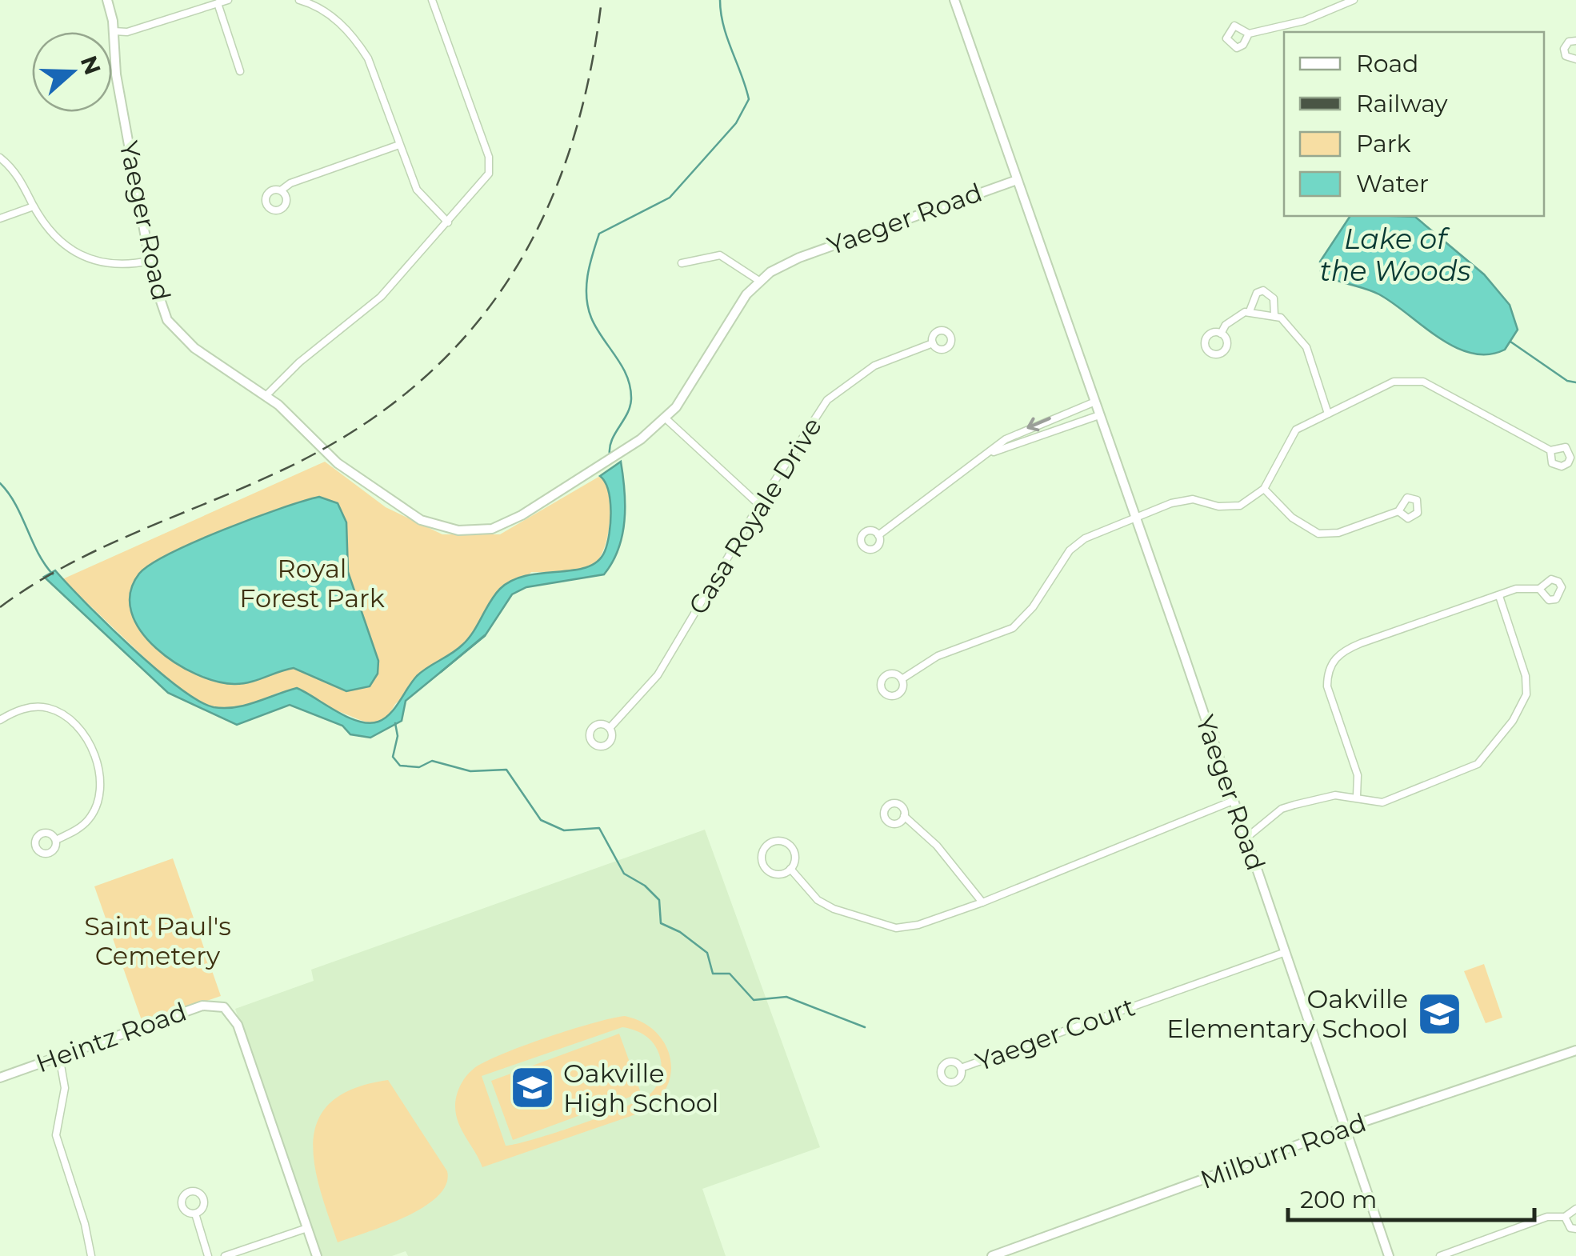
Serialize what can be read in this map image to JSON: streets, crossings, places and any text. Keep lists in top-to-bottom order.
{
  "streets": {
    "street": [
      "Yaeger Road",
      "Casa Royale Drive",
      "Yaeger Court",
      "Heintz Road",
      "Milburn Road"
    ]
  },
  "crossings": [
    ["Yaeger Road", "Yaeger Court"],
    ["Yaeger Road", "Milburn Road"]
  ],
  "water": ["Lake of the Woods"],
  "parks": ["Royal Forest Park", "Saint Paul's Cemetery"],
  "places": {
    "school or university": ["Oakville Elementary School", "Oakville High School"]
  },
  "legend": [
    "Road",
    "Railway",
    "Park",
    "Water"
  ],
  "scale_bar": "200 m",
  "north": "right"
}
